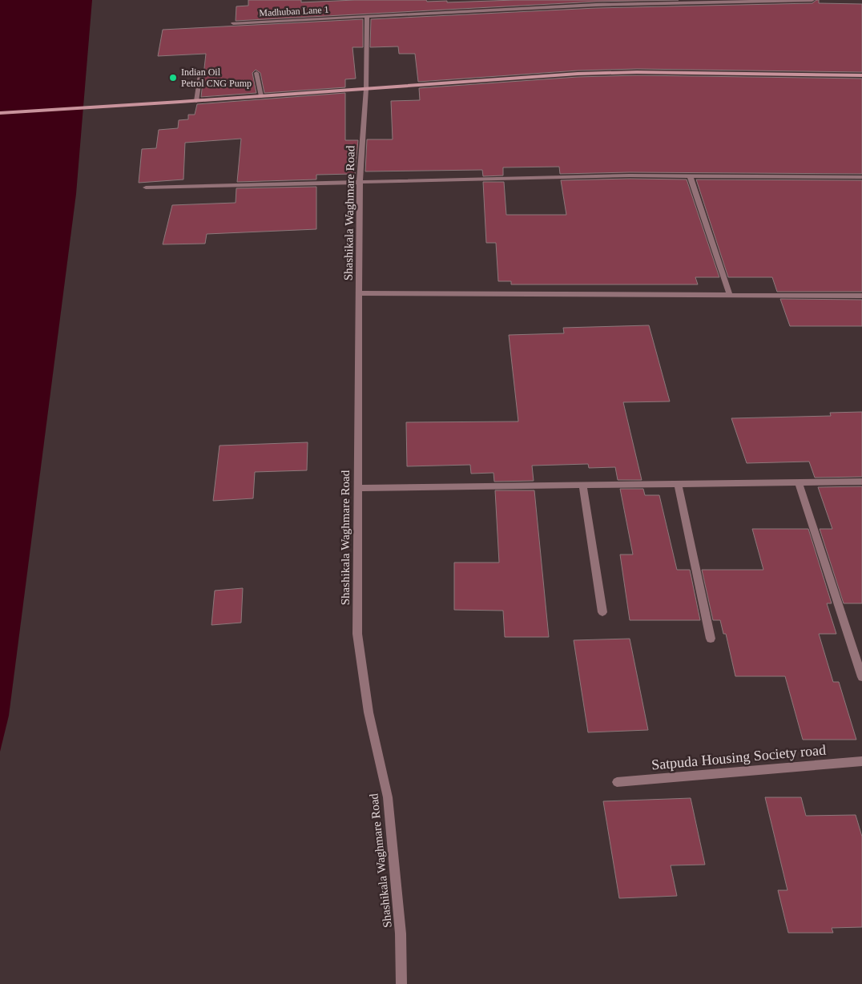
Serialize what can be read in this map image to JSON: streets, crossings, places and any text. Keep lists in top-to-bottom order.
{
  "streets": {
    "street": ["Madhuban Lane 1", "Shashikala Waghmare Road", "Satpuda Housing Society road"]
  },
  "crossings": [
    ["Madhuban Lane 1", "Shashikala Waghmare Road"]
  ],
  "places": ["Indian Oil Petrol CNG Pump"]
}
